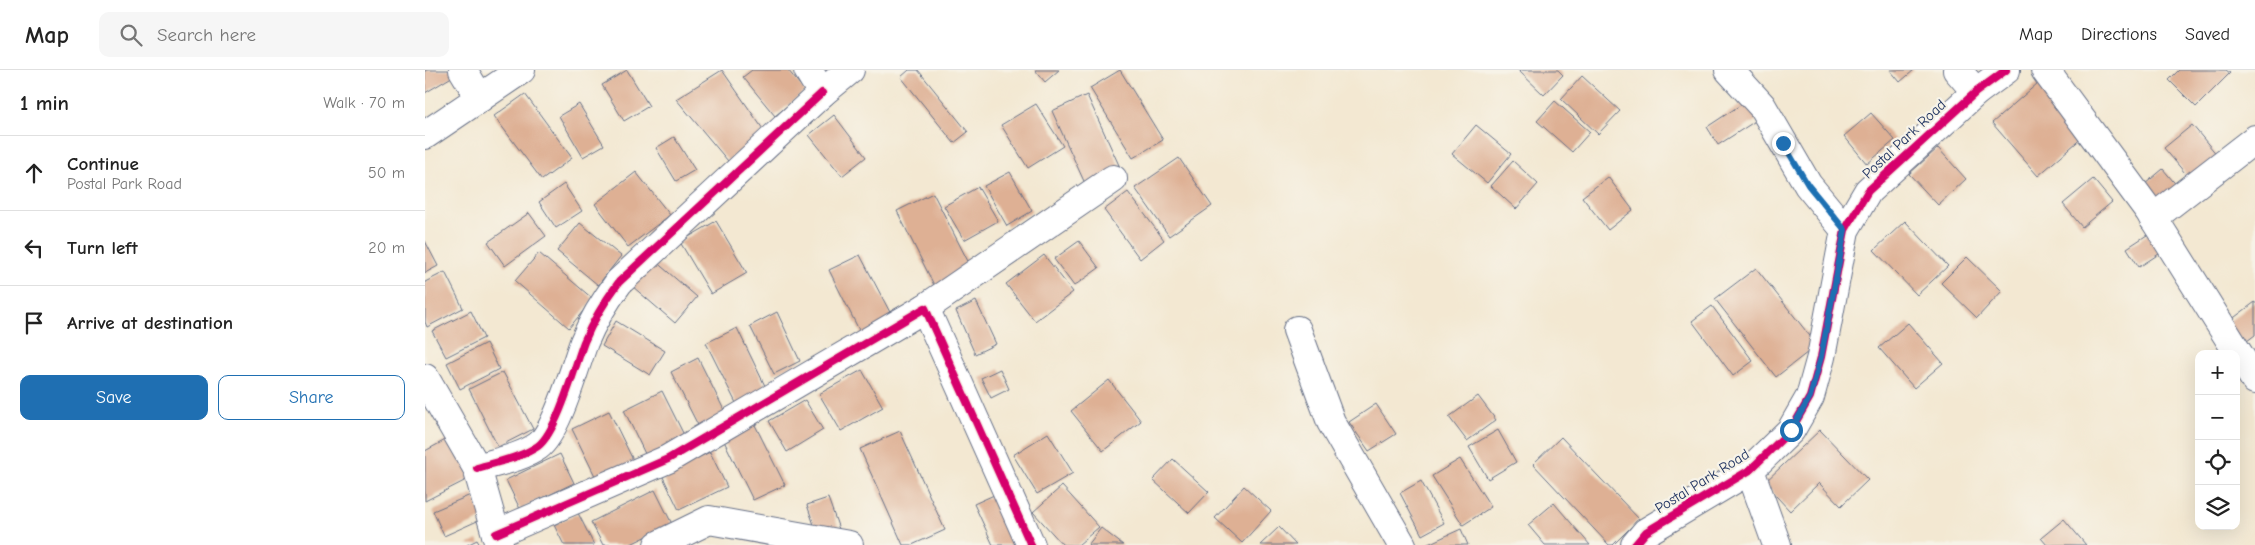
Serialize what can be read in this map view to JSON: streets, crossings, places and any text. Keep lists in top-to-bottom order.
{
  "streets": {
    "street": ["Postal Park Road"]
  },
  "page": {
    "header": "Map",
    "search": "Search here",
    "nav": ["Map", "Directions", "Saved"],
    "heading": ["1 min", "Walk · 70 m"],
    "list": [
      ["Continue", "Postal Park Road", "50 m"],
      ["Turn left", "20 m"],
      "Arrive at destination"
    ],
    "map_buttons": ["+", "−"],
    "buttons": ["Save", "Share"]
  }
}
